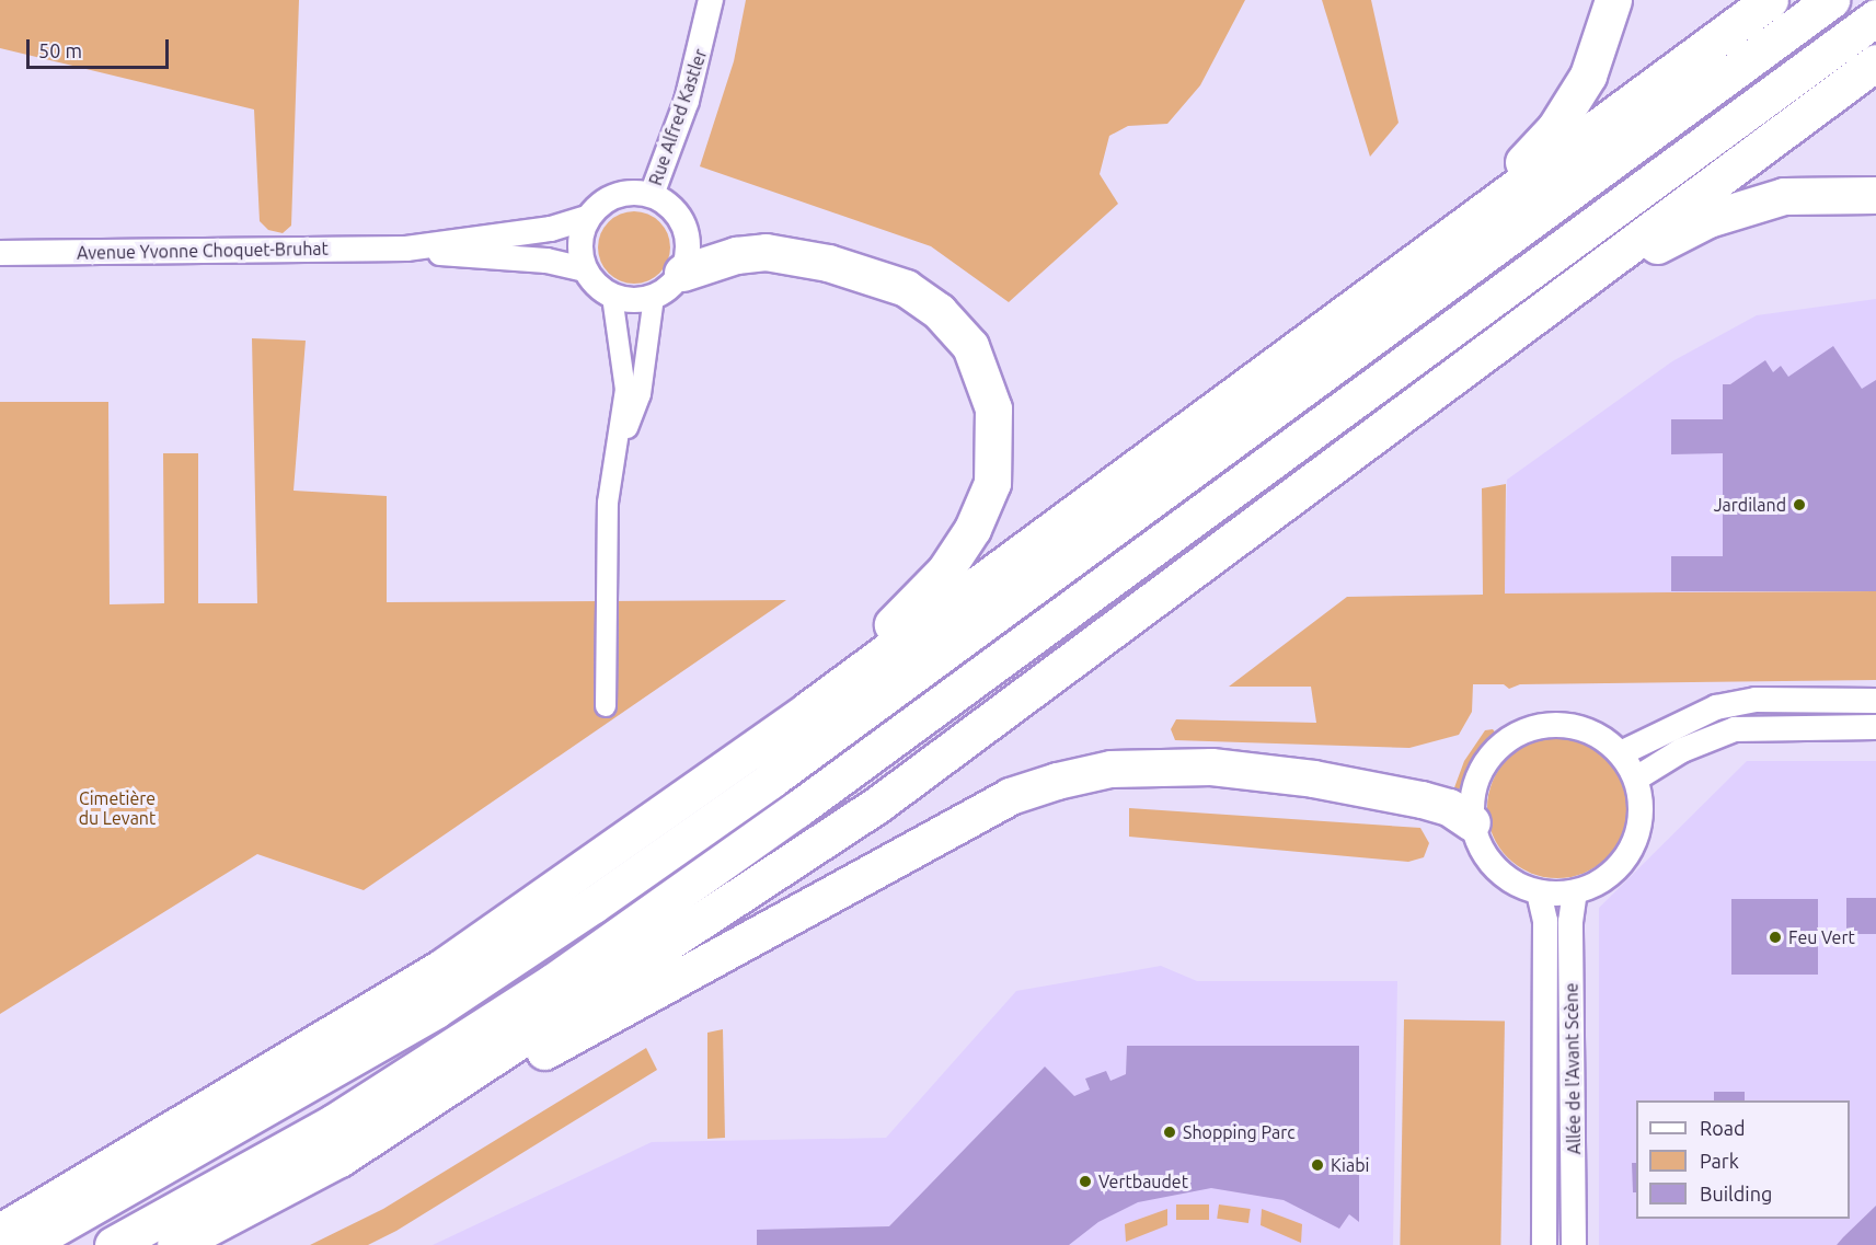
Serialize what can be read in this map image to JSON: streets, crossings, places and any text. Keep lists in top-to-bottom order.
{
  "streets": {
    "street": ["Rue Alfred Kastler", "Avenue Yvonne Choquet-Bruhat", "Allée de l'Avant Scène"]
  },
  "crossings": [
    ["Rue Alfred Kastler", "Avenue Yvonne Choquet-Bruhat"]
  ],
  "parks": ["Cimetière du Levant"],
  "places": [
    "Jardiland",
    "Feu Vert",
    "Shopping Parc",
    "Kiabi",
    "Vertbaudet"
  ],
  "legend": ["Road", "Park", "Building"],
  "scale_bar": "50 m"
}
